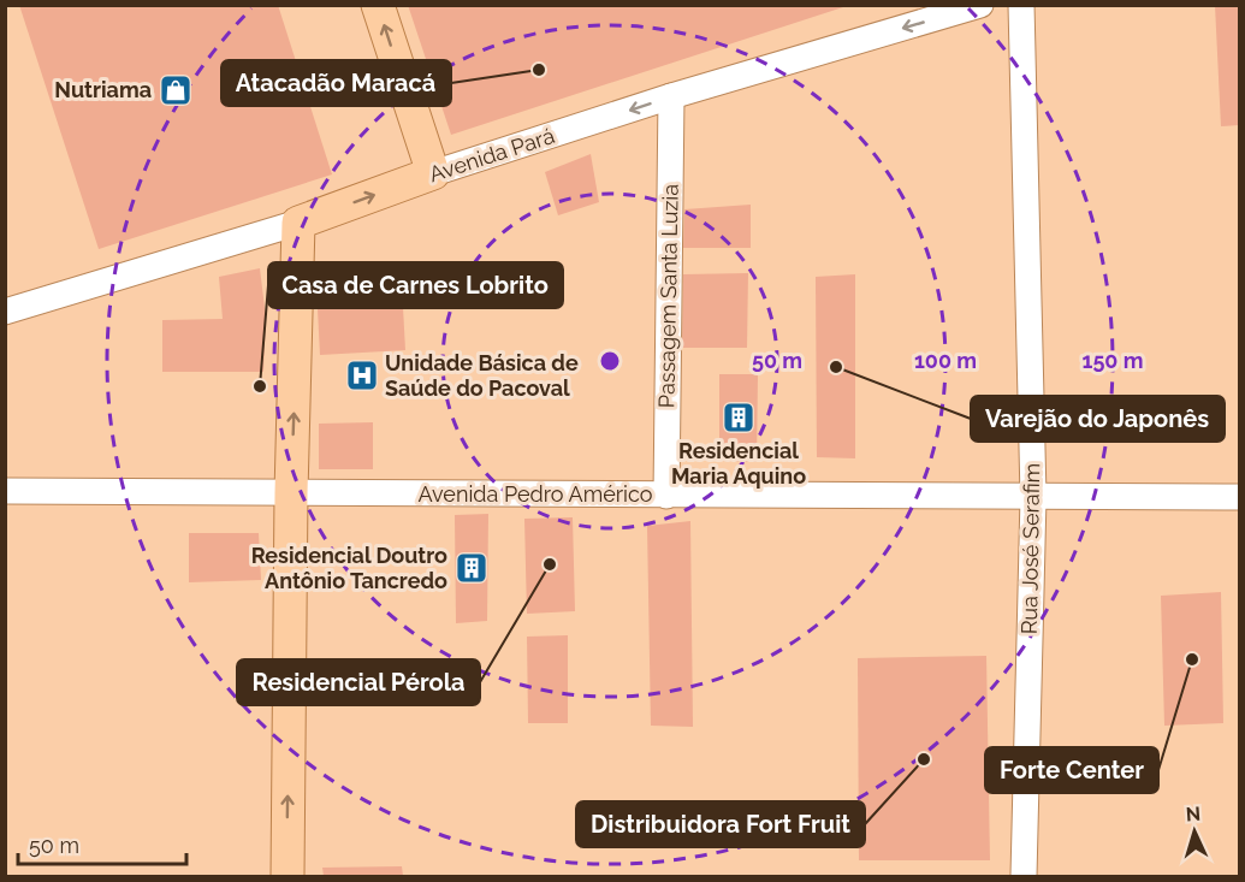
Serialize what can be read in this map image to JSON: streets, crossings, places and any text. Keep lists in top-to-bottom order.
{
  "streets": {
    "main road": ["Avenida Pará"],
    "street": ["Passagem Santa Luzia", "Avenida Pedro Américo", "Rua José Serafim"]
  },
  "crossings": [
    ["Avenida Pará", "Passagem Santa Luzia"],
    ["Passagem Santa Luzia", "Avenida Pedro Américo"],
    ["Avenida Pedro Américo", "Rua José Serafim"]
  ],
  "places": {
    "other": [
      "Atacadão Maracá",
      "Varejão do Japonês",
      "Casa de Carnes Lobrito",
      "Residencial Pérola",
      "Forte Center",
      "Distribuidora Fort Fruit"
    ],
    "shop": ["Nutriama"],
    "hospital": ["Unidade Básica de Saúde do Pacoval"],
    "building": ["Residencial Maria Aquino", "Residencial Doutro Antônio Tancredo"]
  },
  "scale_bar": "50 m",
  "north": "top",
  "rings": ["50 m", "100 m", "150 m"]
}
